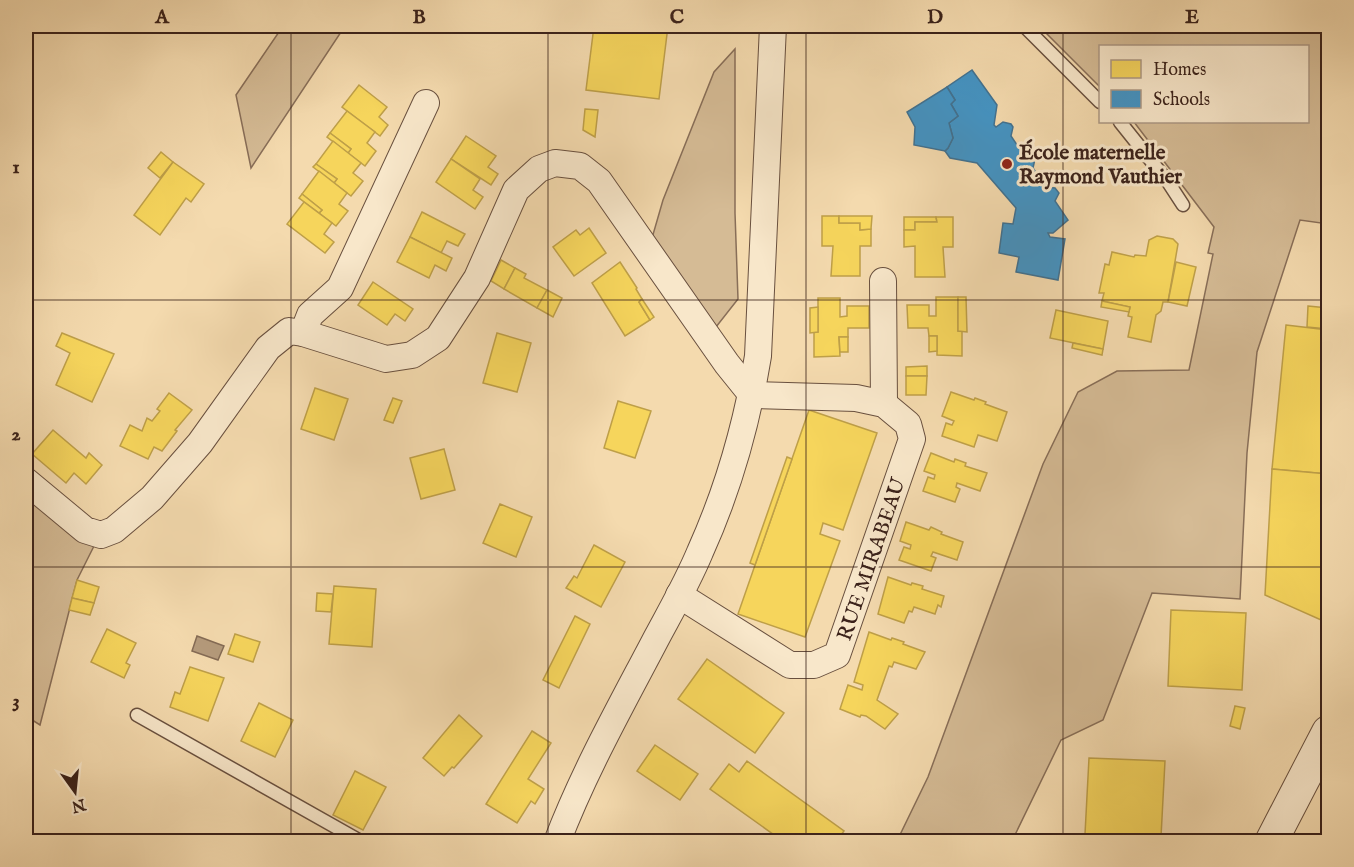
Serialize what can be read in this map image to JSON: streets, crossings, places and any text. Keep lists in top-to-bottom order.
{
  "streets": {
    "street": ["RUE MIRABEAU"]
  },
  "places": ["École maternelle Raymond Vauthier"],
  "legend": ["Homes", "Schools"],
  "north": "bottom",
  "grid": {
    "columns": [
      "A",
      "B",
      "C",
      "D",
      "E"
    ],
    "rows": ["1", "2", "3"]
  }
}
